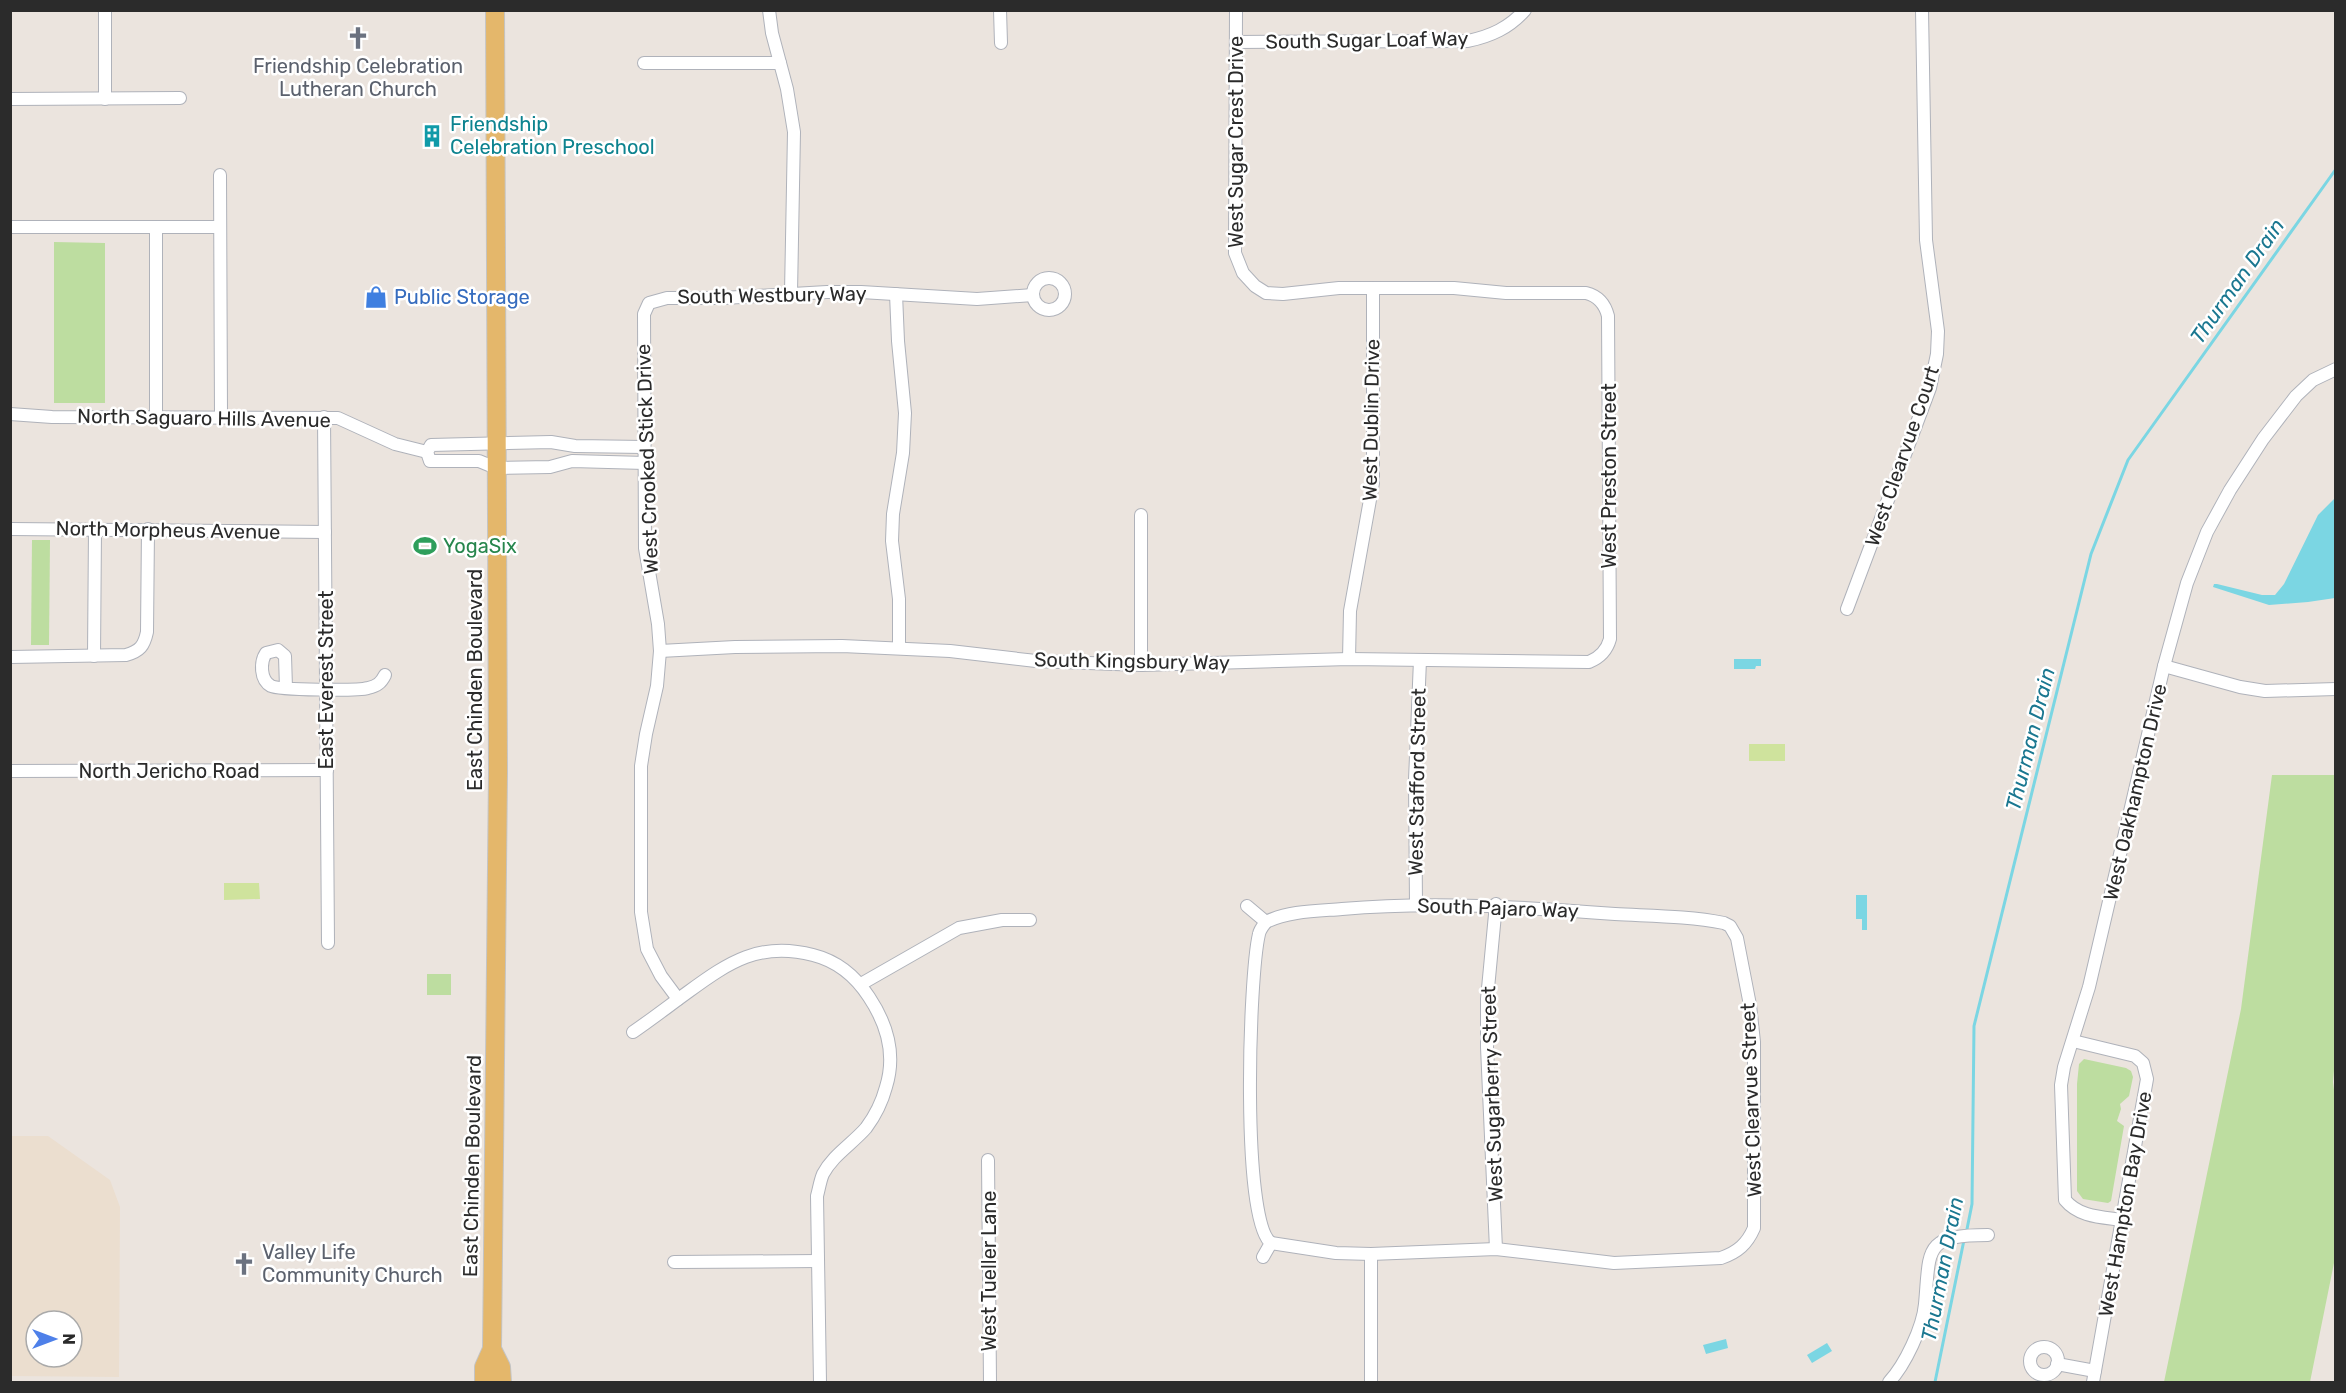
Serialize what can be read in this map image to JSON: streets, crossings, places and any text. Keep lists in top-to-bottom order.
{
  "streets": {
    "main road": ["East Chinden Boulevard"],
    "street": [
      "South Sugar Loaf Way",
      "West Sugar Crest Drive",
      "South Westbury Way",
      "North Saguaro Hills Avenue",
      "West Dublin Drive",
      "West Clearvue Court",
      "West Crooked Stick Drive",
      "West Preston Street",
      "North Morpheus Avenue",
      "South Kingsbury Way",
      "East Everest Street",
      "North Jericho Road",
      "West Stafford Street",
      "West Oakhampton Drive",
      "South Pajaro Way",
      "West Sugarberry Street",
      "West Clearvue Street",
      "West Hampton Bay Drive",
      "West Tueller Lane"
    ]
  },
  "crossings": [
    ["South Sugar Loaf Way", "West Sugar Crest Drive"],
    ["West Sugar Crest Drive", "West Dublin Drive"],
    ["West Sugar Crest Drive", "West Preston Street"],
    ["South Westbury Way", "West Crooked Stick Drive"],
    ["North Saguaro Hills Avenue", "East Everest Street"],
    ["North Saguaro Hills Avenue", "East Chinden Boulevard"],
    ["West Dublin Drive", "West Preston Street"],
    ["West Dublin Drive", "South Kingsbury Way"],
    ["West Crooked Stick Drive", "South Kingsbury Way"],
    ["West Preston Street", "South Kingsbury Way"],
    ["North Morpheus Avenue", "East Everest Street"],
    ["South Kingsbury Way", "West Stafford Street"],
    ["East Everest Street", "North Jericho Road"],
    ["West Stafford Street", "South Pajaro Way"],
    ["West Oakhampton Drive", "West Hampton Bay Drive"],
    ["South Pajaro Way", "West Sugarberry Street"],
    ["South Pajaro Way", "West Clearvue Street"],
    ["West Sugarberry Street", "West Clearvue Street"]
  ],
  "water": ["Thurman Drain"],
  "places": {
    "church": ["Friendship Celebration Lutheran Church", "Valley Life Community Church"],
    "building": ["Friendship Celebration Preschool"],
    "shop": ["Public Storage"],
    "sports": ["YogaSix"]
  },
  "north": "right"
}
